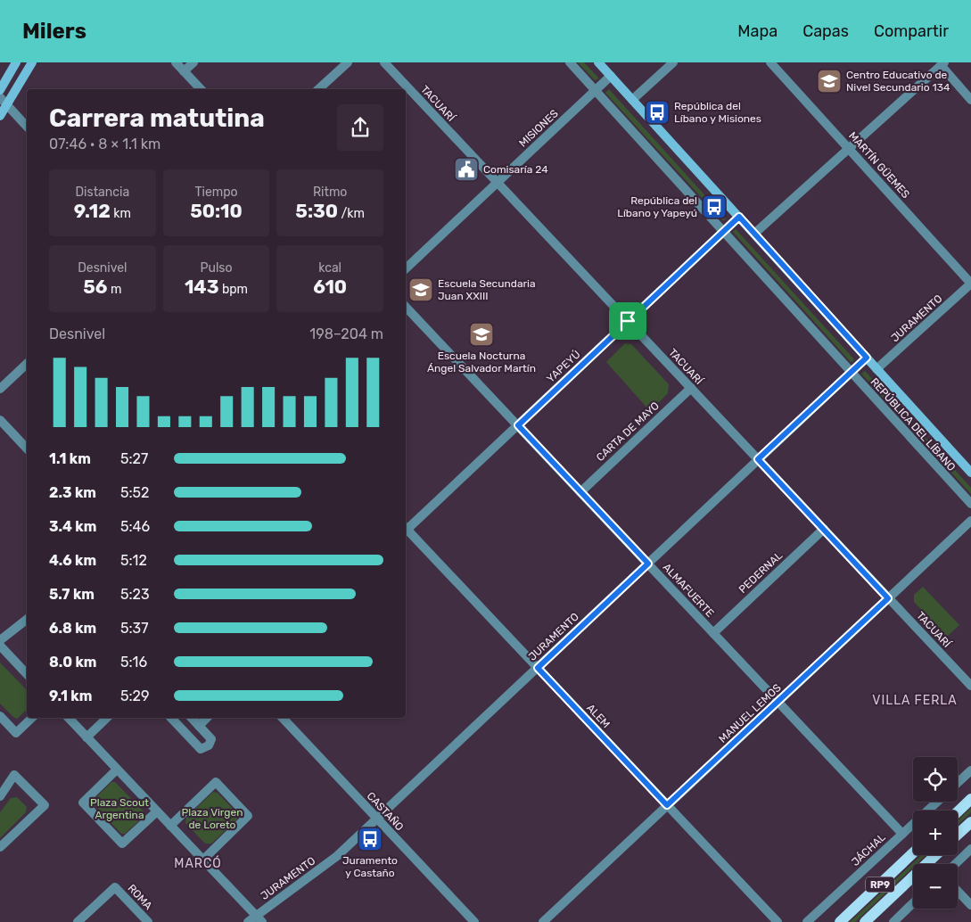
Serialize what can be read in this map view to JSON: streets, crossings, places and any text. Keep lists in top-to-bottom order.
{
  "streets": {
    "main road": ["REPÚBLICA DEL LÍBANO", "RP9"],
    "street": [
      "TACUARÍ",
      "MISIONES",
      "MARTÍN GÜEMES",
      "JURAMENTO",
      "YAPEYÚ",
      "CARTA DE MAYO",
      "PEDERNAL",
      "ALMAFUERTE",
      "MANUEL LEMOS",
      "ALEM",
      "CASTAÑO",
      "JÁCHAL",
      "ROMA"
    ]
  },
  "crossings": [
    ["TACUARÍ", "MISIONES"],
    ["TACUARÍ", "JURAMENTO"],
    ["TACUARÍ", "YAPEYÚ"],
    ["TACUARÍ", "CARTA DE MAYO"],
    ["TACUARÍ", "PEDERNAL"],
    ["TACUARÍ", "MANUEL LEMOS"],
    ["MISIONES", "REPÚBLICA DEL LÍBANO"],
    ["MARTÍN GÜEMES", "JURAMENTO"],
    ["JURAMENTO", "REPÚBLICA DEL LÍBANO"],
    ["JURAMENTO", "ALMAFUERTE"],
    ["JURAMENTO", "ALEM"],
    ["JURAMENTO", "CASTAÑO"],
    ["YAPEYÚ", "REPÚBLICA DEL LÍBANO"],
    ["YAPEYÚ", "ALMAFUERTE"],
    ["CARTA DE MAYO", "ALMAFUERTE"],
    ["PEDERNAL", "ALMAFUERTE"],
    ["ALMAFUERTE", "MANUEL LEMOS"],
    ["ALMAFUERTE", "JÁCHAL"],
    ["MANUEL LEMOS", "ALEM"]
  ],
  "districts": ["VILLA FERLA", "MARCÓ"],
  "parks": ["Plaza Scout Argentina", "Plaza Virgen de Loreto"],
  "places": {
    "school or university": ["Centro Educativo de Nivel Secundario 134", "Escuela Secundaria Juan XXIII", "Escuela Nocturna Ángel Salvador Martín"],
    "bus stop": ["República del Líbano y Misiones", "República del Líbano y Yapeyú", "Juramento y Castaño"],
    "public building": ["Comisaría 24"]
  },
  "page": {
    "header": "Milers",
    "nav": ["Mapa", "Capas", "Compartir"],
    "heading": ["Carrera matutina", "07:46 · 8 × 1.1 km"],
    "stats": [
      ["Distancia", "9.12 km"],
      ["Tiempo", "50:10"],
      ["Ritmo", "5:30 /km"],
      ["Desnivel", "56 m"],
      ["Pulso", "143 bpm"],
      ["kcal", "610"]
    ],
    "chart": ["Desnivel", "198–204 m"],
    "list": [
      {
        "name": "1.1 km",
        "note": "5:27"
      },
      {
        "name": "2.3 km",
        "note": "5:52"
      },
      {
        "name": "3.4 km",
        "note": "5:46"
      },
      {
        "name": "4.6 km",
        "note": "5:12"
      },
      {
        "name": "5.7 km",
        "note": "5:23"
      },
      {
        "name": "6.8 km",
        "note": "5:37"
      },
      {
        "name": "8.0 km",
        "note": "5:16"
      },
      {
        "name": "9.1 km",
        "note": "5:29"
      }
    ],
    "map_buttons": ["+", "−"]
  }
}
